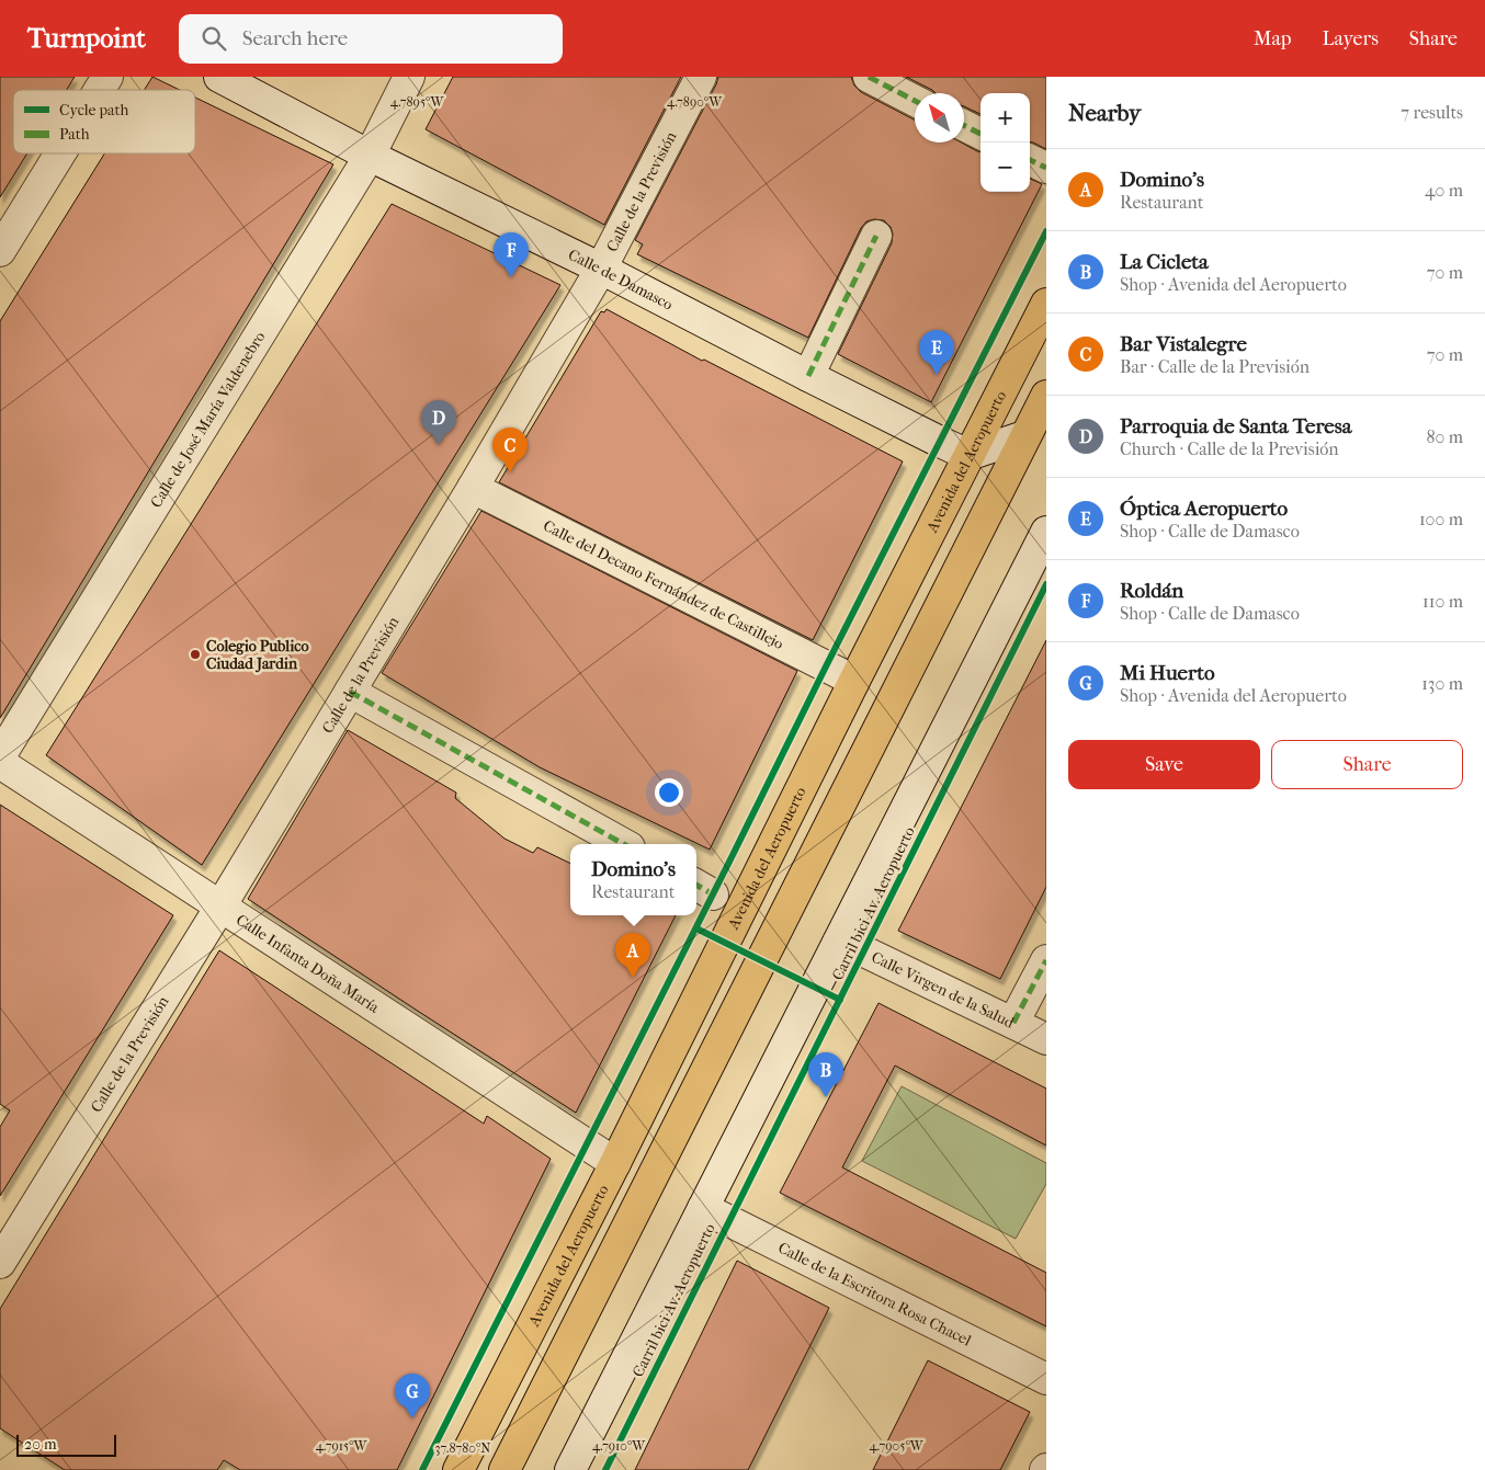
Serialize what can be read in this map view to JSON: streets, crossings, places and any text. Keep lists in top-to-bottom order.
{
  "streets": {
    "main road": ["Avenida del Aeropuerto"],
    "street": [
      "Calle de la Previsión",
      "Calle de Damasco",
      "Calle de José María Valdenebro",
      "Calle del Decano Fernández de Castillejo",
      "Calle Infanta Doña María",
      "Calle Virgen de la Salud",
      "Calle de la Escritora Rosa Chacel"
    ],
    "cycle path": ["Carril bici Av. Aeropuerto"]
  },
  "crossings": [
    ["Calle de la Previsión", "Calle de Damasco"],
    ["Calle de la Previsión", "Calle del Decano Fernández de Castillejo"],
    ["Calle de la Previsión", "Calle Infanta Doña María"],
    ["Calle de Damasco", "Calle de José María Valdenebro"],
    ["Calle de Damasco", "Avenida del Aeropuerto"],
    ["Avenida del Aeropuerto", "Calle del Decano Fernández de Castillejo"],
    ["Avenida del Aeropuerto", "Calle Infanta Doña María"]
  ],
  "places": ["Colegio Publico Ciudad Jardin"],
  "legend": ["Cycle path", "Path"],
  "scale_bar": "20 m",
  "north": "top left",
  "page": {
    "header": "Turnpoint",
    "search": "Search here",
    "nav": ["Map", "Layers", "Share"],
    "heading": ["Nearby", "7 results"],
    "map_buttons": ["+", "−"],
    "list": [
      {
        "mark": "A",
        "name": "Domino's",
        "note": "Restaurant",
        "value": "40 m"
      },
      {
        "mark": "B",
        "name": "La Cicleta",
        "note": "Shop · Avenida del Aeropuerto",
        "value": "70 m"
      },
      {
        "mark": "C",
        "name": "Bar Vistalegre",
        "note": "Bar · Calle de la Previsión",
        "value": "70 m"
      },
      {
        "mark": "D",
        "name": "Parroquia de Santa Teresa",
        "note": "Church · Calle de la Previsión",
        "value": "80 m"
      },
      {
        "mark": "E",
        "name": "Óptica Aeropuerto",
        "note": "Shop · Calle de Damasco",
        "value": "100 m"
      },
      {
        "mark": "F",
        "name": "Roldán",
        "note": "Shop · Calle de Damasco",
        "value": "110 m"
      },
      {
        "mark": "G",
        "name": "Mi Huerto",
        "note": "Shop · Avenida del Aeropuerto",
        "value": "130 m"
      }
    ],
    "pins": [
      "F",
      "E",
      "D",
      "C",
      "A",
      "B",
      "G"
    ],
    "buttons": ["Save", "Share"],
    "popup": ["Domino's", "Restaurant"],
    "scale": "20 m"
  },
  "coordinates": [
    "4.7895°W",
    "4.7890°W",
    "4.7915°W",
    "4.7910°W",
    "4.7905°W",
    "37.8780°N"
  ]
}
